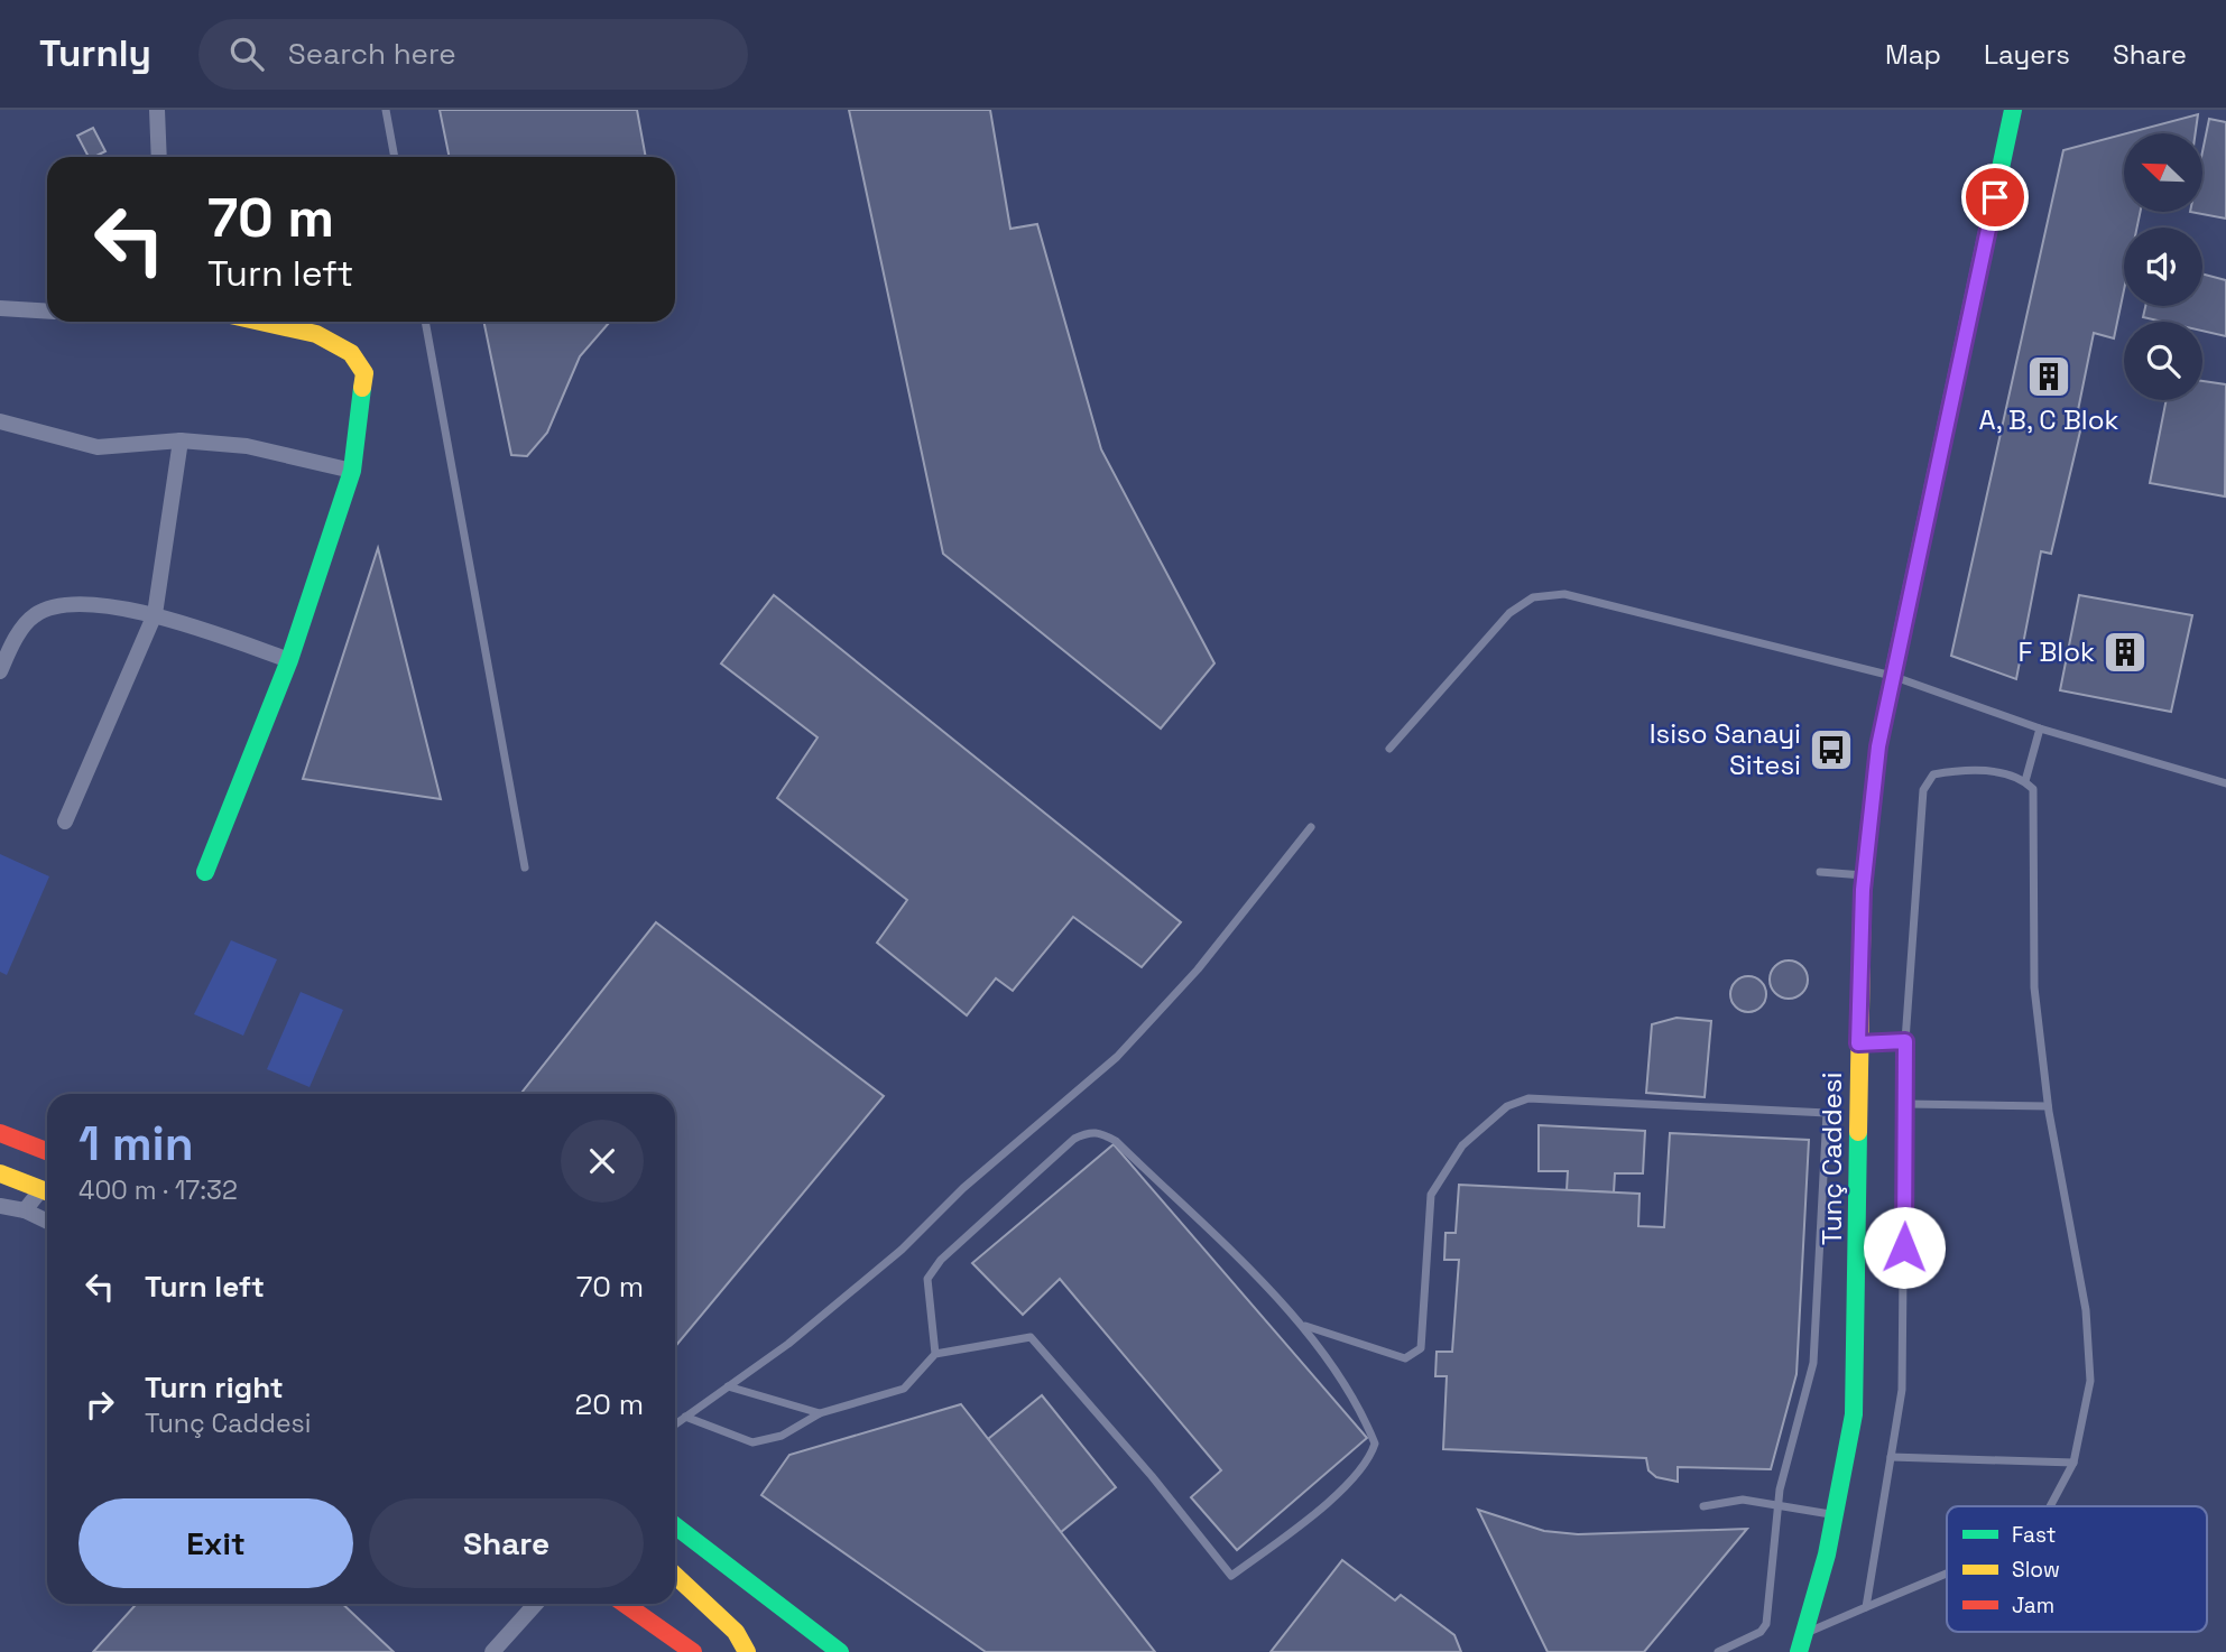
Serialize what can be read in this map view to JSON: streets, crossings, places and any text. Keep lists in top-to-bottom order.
{
  "streets": {
    "main road": ["Tunç Caddesi"]
  },
  "places": {
    "building": ["A, B, C Blok", "F Blok"],
    "bus stop": ["Isiso Sanayi Sitesi"]
  },
  "legend": ["Fast", "Slow", "Jam"],
  "north": "top left",
  "page": {
    "header": "Turnly",
    "search": "Search here",
    "nav": ["Map", "Layers", "Share"],
    "turn": ["70 m", "Turn left"],
    "heading": ["1 min", "400 m · 17:32"],
    "list": [
      {
        "name": "Turn left",
        "value": "70 m"
      },
      {
        "name": "Turn right",
        "note": "Tunç Caddesi",
        "value": "20 m"
      }
    ],
    "buttons": ["Exit", "Share"]
  }
}
